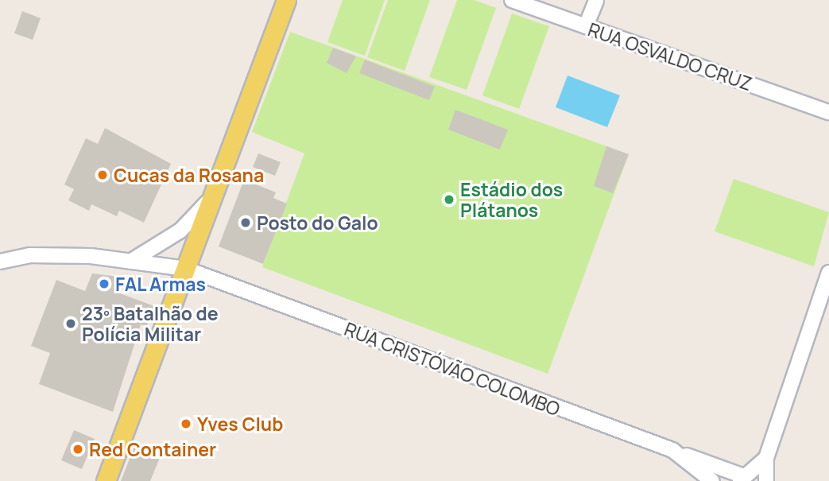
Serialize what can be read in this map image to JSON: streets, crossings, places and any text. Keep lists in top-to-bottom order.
{
  "streets": {
    "street": ["RUA OSVALDO CRUZ", "RUA CRISTÓVÃO COLOMBO"]
  },
  "places": [
    "Cucas da Rosana",
    "Estádio dos Plátanos",
    "Posto do Galo",
    "FAL Armas",
    "23º Batalhão de Polícia Militar",
    "Yves Club",
    "Red Container"
  ]
}
